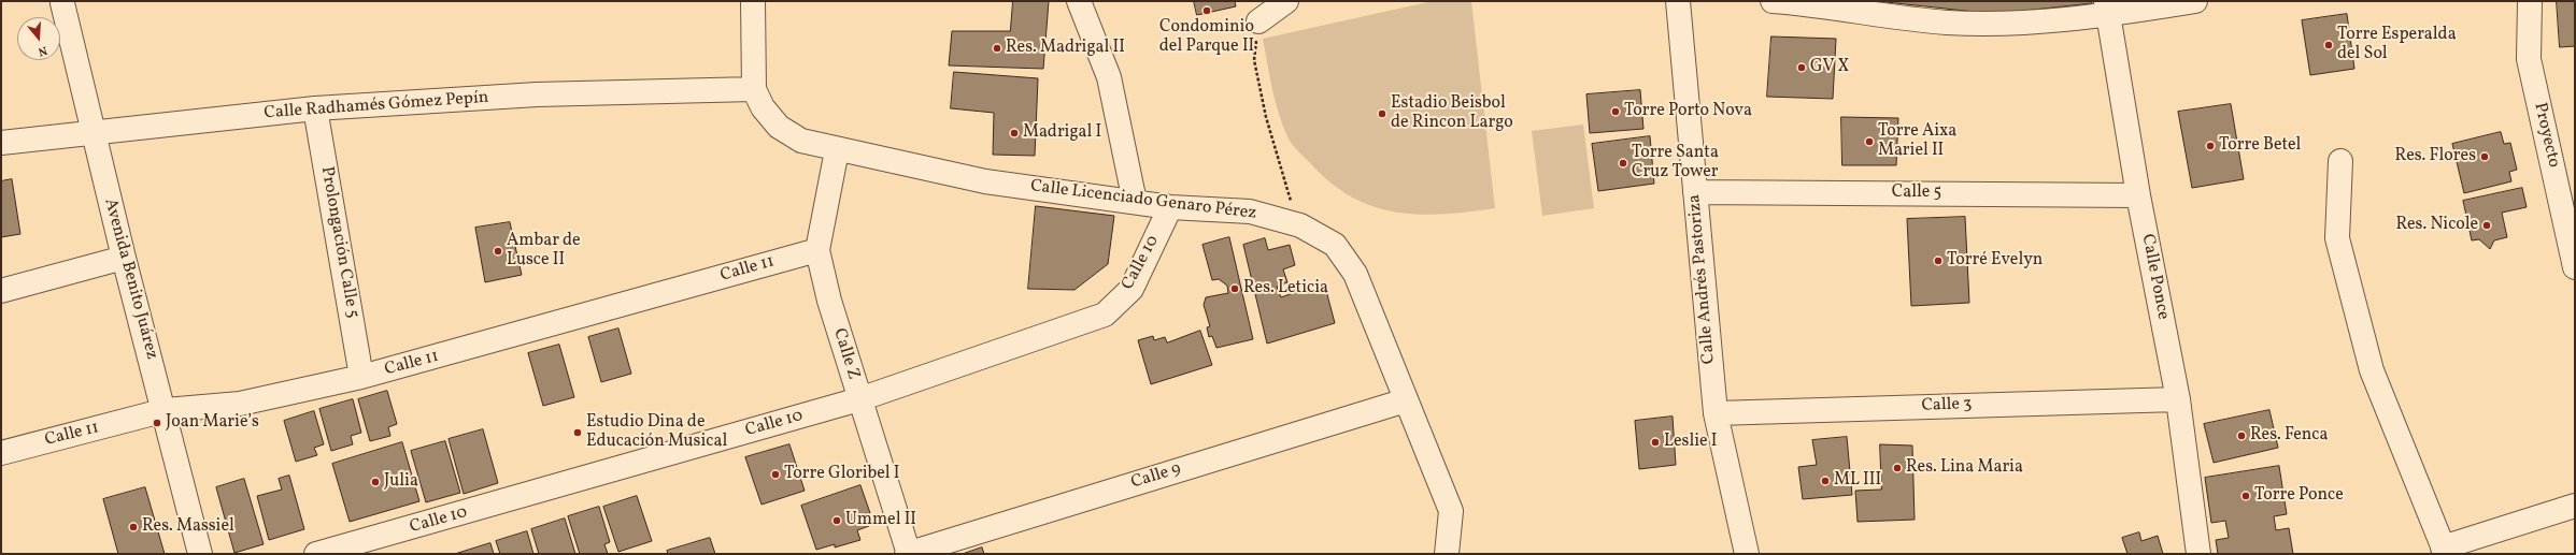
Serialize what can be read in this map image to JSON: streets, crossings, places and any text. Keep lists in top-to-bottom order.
{
  "streets": {
    "street": [
      "Calle Radhamés Gómez Pepín",
      "Proyecto",
      "Calle 5",
      "Calle Licenciado Genaro Pérez",
      "Prolongación Calle 5",
      "Calle 10",
      "Calle 11",
      "Calle Ponce",
      "Avenida Benito Juárez",
      "Calle Andrés Pastoriza",
      "Calle Z",
      "Calle 3",
      "Calle 9"
    ]
  },
  "crossings": [
    ["Calle Radhamés Gómez Pepín", "Calle Licenciado Genaro Pérez"],
    ["Calle Radhamés Gómez Pepín", "Prolongación Calle 5"],
    ["Calle Radhamés Gómez Pepín", "Avenida Benito Juárez"],
    ["Calle 5", "Calle Ponce"],
    ["Calle 5", "Calle Andrés Pastoriza"],
    ["Calle Licenciado Genaro Pérez", "Calle 10"],
    ["Calle Licenciado Genaro Pérez", "Calle Z"],
    ["Calle Licenciado Genaro Pérez", "Calle 9"],
    ["Prolongación Calle 5", "Calle 11"],
    ["Calle 10", "Calle Z"],
    ["Calle 11", "Avenida Benito Juárez"],
    ["Calle 11", "Calle Z"],
    ["Calle Ponce", "Calle 3"],
    ["Calle Andrés Pastoriza", "Calle 3"],
    ["Calle Z", "Calle 9"]
  ],
  "places": [
    "Condominio del Parque II",
    "Torre Esperalda del Sol",
    "Res. Madrigal II",
    "GV X",
    "Torre Porto Nova",
    "Estadio Beisbol de Rincon Largo",
    "Madrigal I",
    "Torre Aixa Mariel II",
    "Torre Betel",
    "Res. Flores",
    "Torre Santa Cruz Tower",
    "Res. Nicole",
    "Ambar de Lusce II",
    "Torré Evelyn",
    "Res. Leticia",
    "Joan Marie’s",
    "Estudio Dina de Educación Musical",
    "Res. Fenca",
    "Leslie I",
    "Res. Lina Maria",
    "Torre Gloribel I",
    "ML III",
    "Julia",
    "Torre Ponce",
    "Ummel II",
    "Res. Massiel"
  ],
  "north": "bottom"
}
